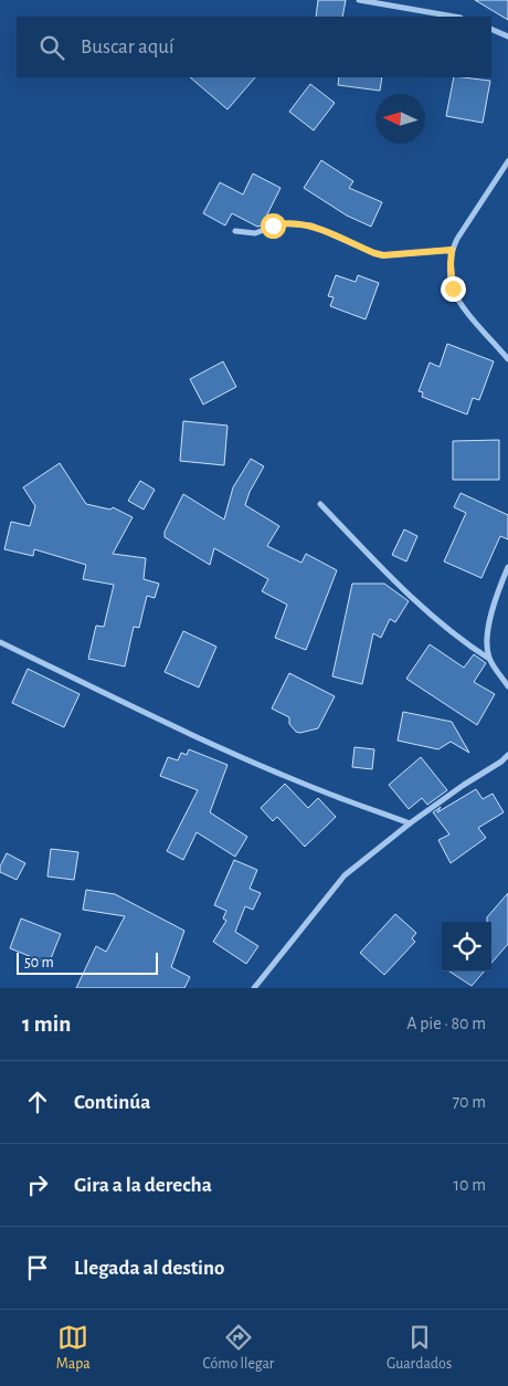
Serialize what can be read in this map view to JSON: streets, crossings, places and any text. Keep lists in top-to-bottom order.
{
  "scale_bar": "50 m",
  "north": "left",
  "page": {
    "search": "Buscar aquí",
    "scale": "50 m",
    "heading": ["1 min", "A pie · 80 m"],
    "list": [
      ["Continúa", "70 m"],
      ["Gira a la derecha", "10 m"],
      "Llegada al destino"
    ],
    "nav": ["Mapa", "Cómo llegar", "Guardados"]
  }
}
